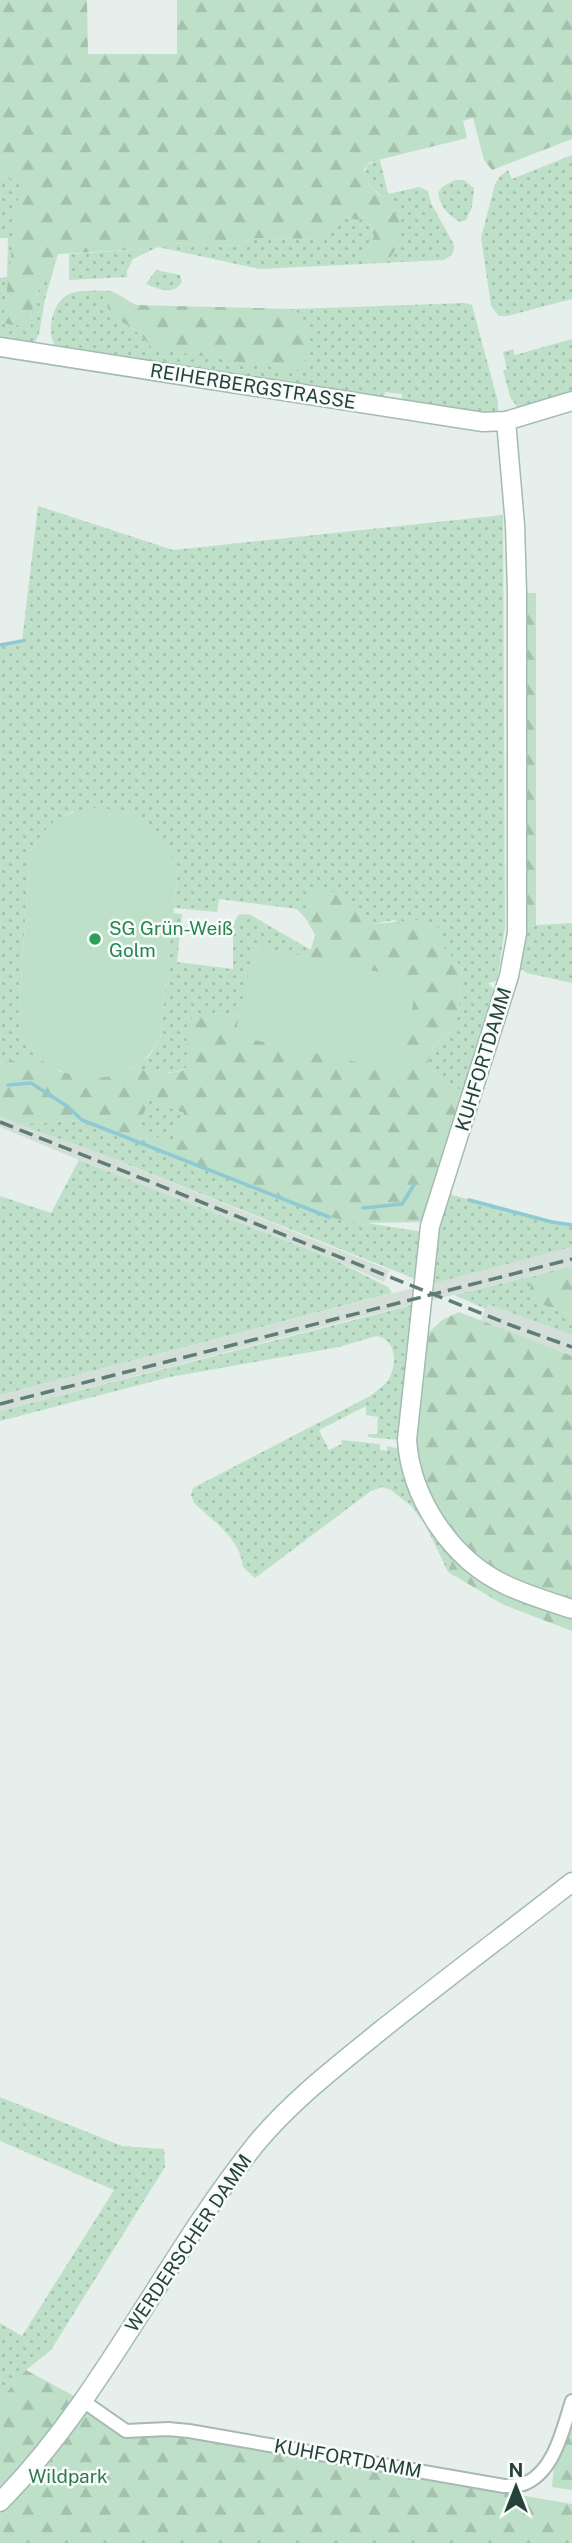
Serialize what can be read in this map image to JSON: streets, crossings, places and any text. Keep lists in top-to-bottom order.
{
  "streets": {
    "street": ["REIHERBERGSTRASSE", "KUHFORTDAMM", "WERDERSCHER DAMM"]
  },
  "crossings": [
    ["REIHERBERGSTRASSE", "KUHFORTDAMM"],
    ["KUHFORTDAMM", "WERDERSCHER DAMM"]
  ],
  "parks": ["Wildpark"],
  "places": ["SG Grün-Weiß Golm"],
  "north": "top"
}
